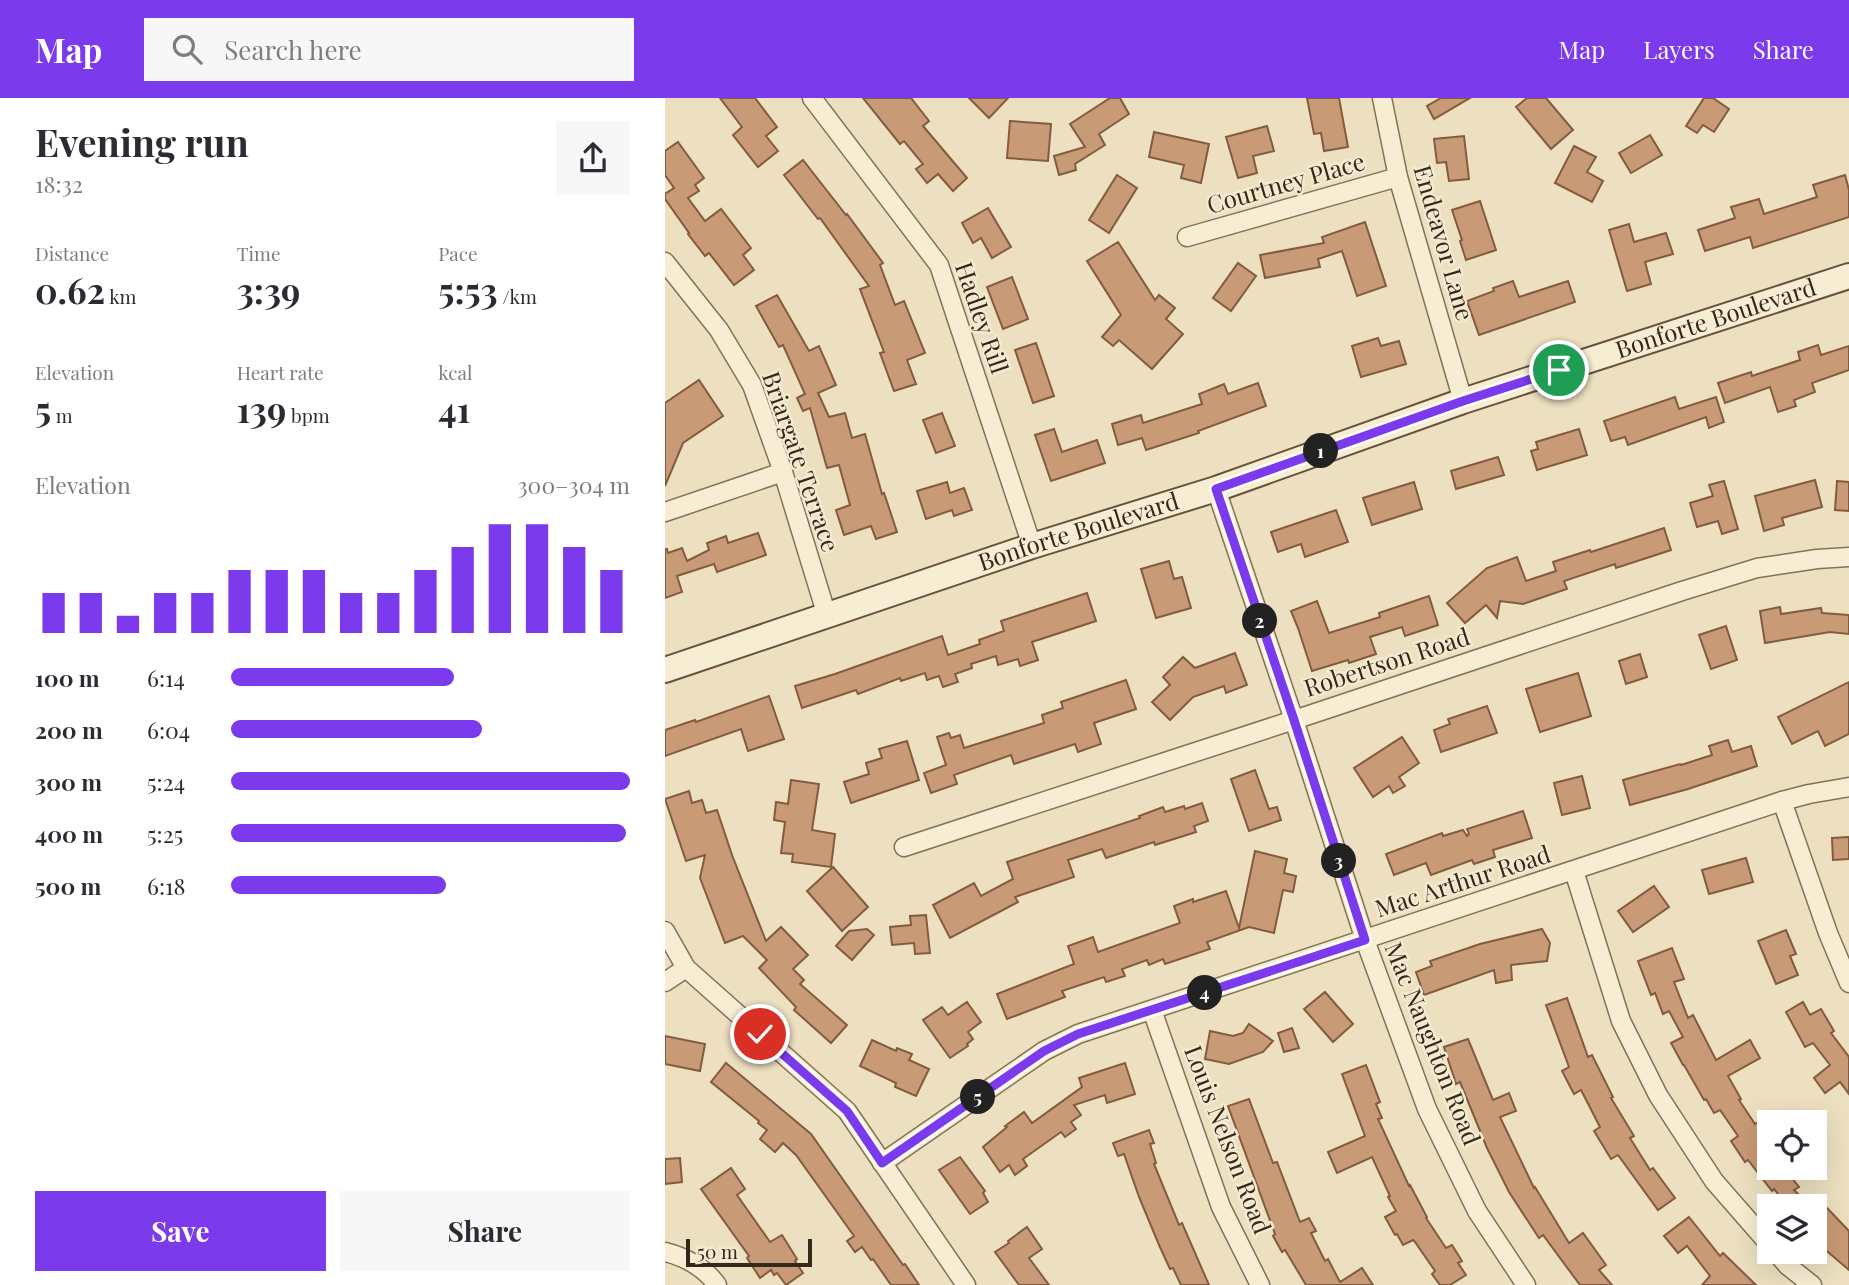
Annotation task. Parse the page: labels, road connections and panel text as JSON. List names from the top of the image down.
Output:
{
  "streets": {
    "main road": ["Bonforte Boulevard"],
    "street": [
      "Courtney Place",
      "Endeavor Lane",
      "Hadley Rill",
      "Briargate Terrace",
      "Robertson Road",
      "Mac Arthur Road",
      "Mac Naughton Road",
      "Louis Nelson Road"
    ]
  },
  "crossings": [
    ["Courtney Place", "Endeavor Lane"],
    ["Endeavor Lane", "Bonforte Boulevard"],
    ["Hadley Rill", "Bonforte Boulevard"],
    ["Bonforte Boulevard", "Briargate Terrace"],
    ["Bonforte Boulevard", "Mac Naughton Road"],
    ["Robertson Road", "Mac Naughton Road"],
    ["Mac Arthur Road", "Mac Naughton Road"],
    ["Mac Arthur Road", "Louis Nelson Road"]
  ],
  "scale_bar": "50 m",
  "page": {
    "header": "Map",
    "search": "Search here",
    "nav": ["Map", "Layers", "Share"],
    "heading": ["Evening run", "18:32"],
    "stats": [
      ["Distance", "0.62 km"],
      ["Time", "3:39"],
      ["Pace", "5:53 /km"],
      ["Elevation", "5 m"],
      ["Heart rate", "139 bpm"],
      ["kcal", "41"]
    ],
    "pins": [
      "1",
      "2",
      "3",
      "4",
      "5"
    ],
    "chart": ["Elevation", "300–304 m"],
    "list": [
      {
        "name": "100 m",
        "note": "6:14"
      },
      {
        "name": "200 m",
        "note": "6:04"
      },
      {
        "name": "300 m",
        "note": "5:24"
      },
      {
        "name": "400 m",
        "note": "5:25"
      },
      {
        "name": "500 m",
        "note": "6:18"
      }
    ],
    "buttons": ["Save", "Share"],
    "scale": "50 m"
  }
}
